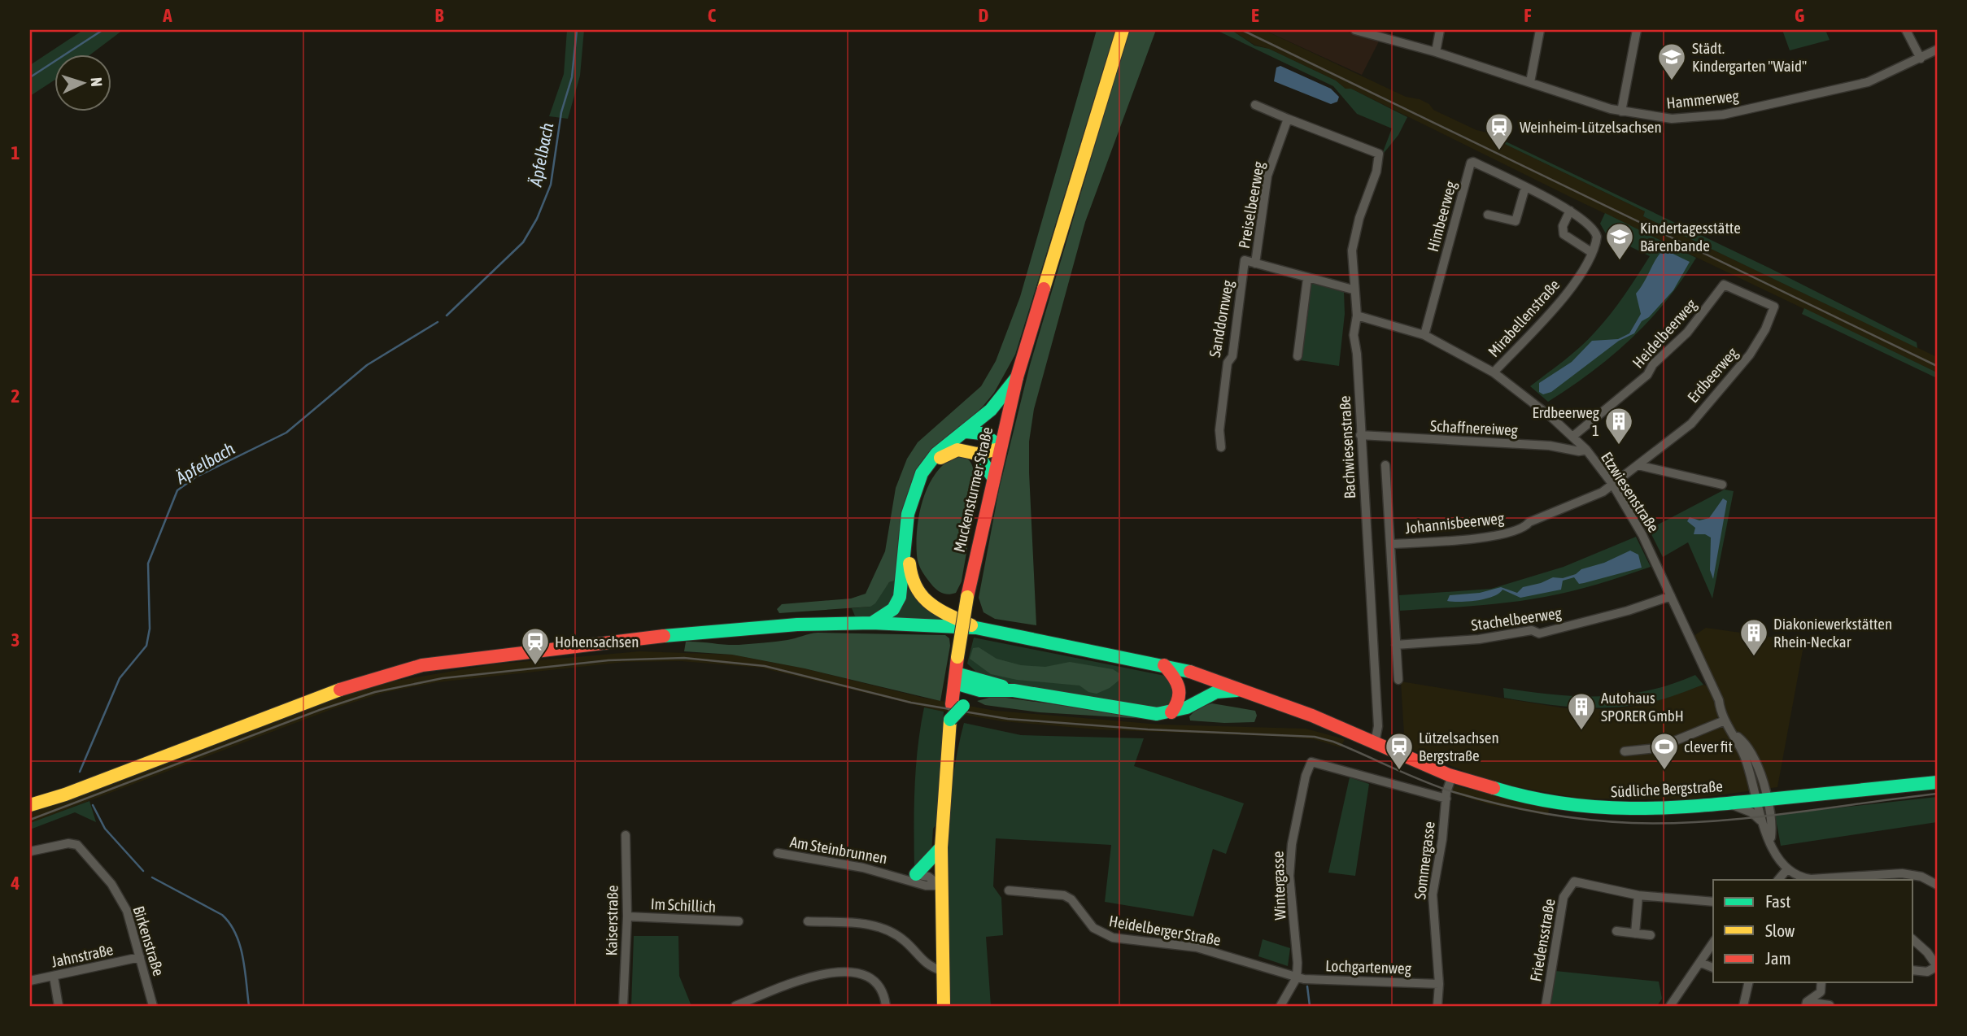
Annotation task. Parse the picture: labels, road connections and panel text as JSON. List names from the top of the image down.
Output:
{
  "streets": {
    "main road": ["Muckensturmer Straße", "Südliche Bergstraße"],
    "street": [
      "Hammerweg",
      "Preiselbeerweg",
      "Himbeerweg",
      "Mirabellenstraße",
      "Sanddornweg",
      "Heidelbeerweg",
      "Erdbeerweg",
      "Schaffnereiweg",
      "Bachwiesenstraße",
      "Etzwiesenstraße",
      "Johannisbeerweg",
      "Stachelbeerweg",
      "Am Steinbrunnen",
      "Sommergasse",
      "Wintergasse",
      "Im Schillich",
      "Kaiserstraße",
      "Heidelberger Straße",
      "Friedensstraße",
      "Birkenstraße",
      "Jahnstraße",
      "Lochgartenweg"
    ]
  },
  "crossings": [
    ["Preiselbeerweg", "Sanddornweg"],
    ["Preiselbeerweg", "Bachwiesenstraße"],
    ["Himbeerweg", "Etzwiesenstraße"],
    ["Mirabellenstraße", "Etzwiesenstraße"],
    ["Heidelbeerweg", "Erdbeerweg"],
    ["Heidelbeerweg", "Etzwiesenstraße"],
    ["Erdbeerweg", "Etzwiesenstraße"],
    ["Erdbeerweg", "Johannisbeerweg"],
    ["Schaffnereiweg", "Bachwiesenstraße"],
    ["Schaffnereiweg", "Etzwiesenstraße"],
    ["Bachwiesenstraße", "Etzwiesenstraße"],
    ["Bachwiesenstraße", "Südliche Bergstraße"],
    ["Etzwiesenstraße", "Johannisbeerweg"],
    ["Etzwiesenstraße", "Stachelbeerweg"],
    ["Etzwiesenstraße", "Südliche Bergstraße"],
    ["Johannisbeerweg", "Stachelbeerweg"],
    ["Südliche Bergstraße", "Sommergasse"],
    ["Sommergasse", "Wintergasse"],
    ["Sommergasse", "Lochgartenweg"],
    ["Wintergasse", "Heidelberger Straße"],
    ["Wintergasse", "Lochgartenweg"],
    ["Im Schillich", "Kaiserstraße"],
    ["Heidelberger Straße", "Lochgartenweg"],
    ["Birkenstraße", "Jahnstraße"]
  ],
  "water": ["Äpfelbach"],
  "places": {
    "school or university": ["Städt. Kindergarten \"Waid\"", "Kindertagesstätte Bärenbande"],
    "station": ["Weinheim-Lützelsachsen", "Hohensachsen", "Lützelsachsen Bergstraße"],
    "building": ["Erdbeerweg 1", "Diakoniewerkstätten Rhein-Neckar", "Autohaus SPORER GmbH"],
    "sports": ["clever fit"]
  },
  "legend": ["Fast", "Slow", "Jam"],
  "north": "right",
  "grid": {
    "columns": [
      "A",
      "B",
      "C",
      "D",
      "E",
      "F",
      "G"
    ],
    "rows": [
      "1",
      "2",
      "3",
      "4"
    ]
  }
}
